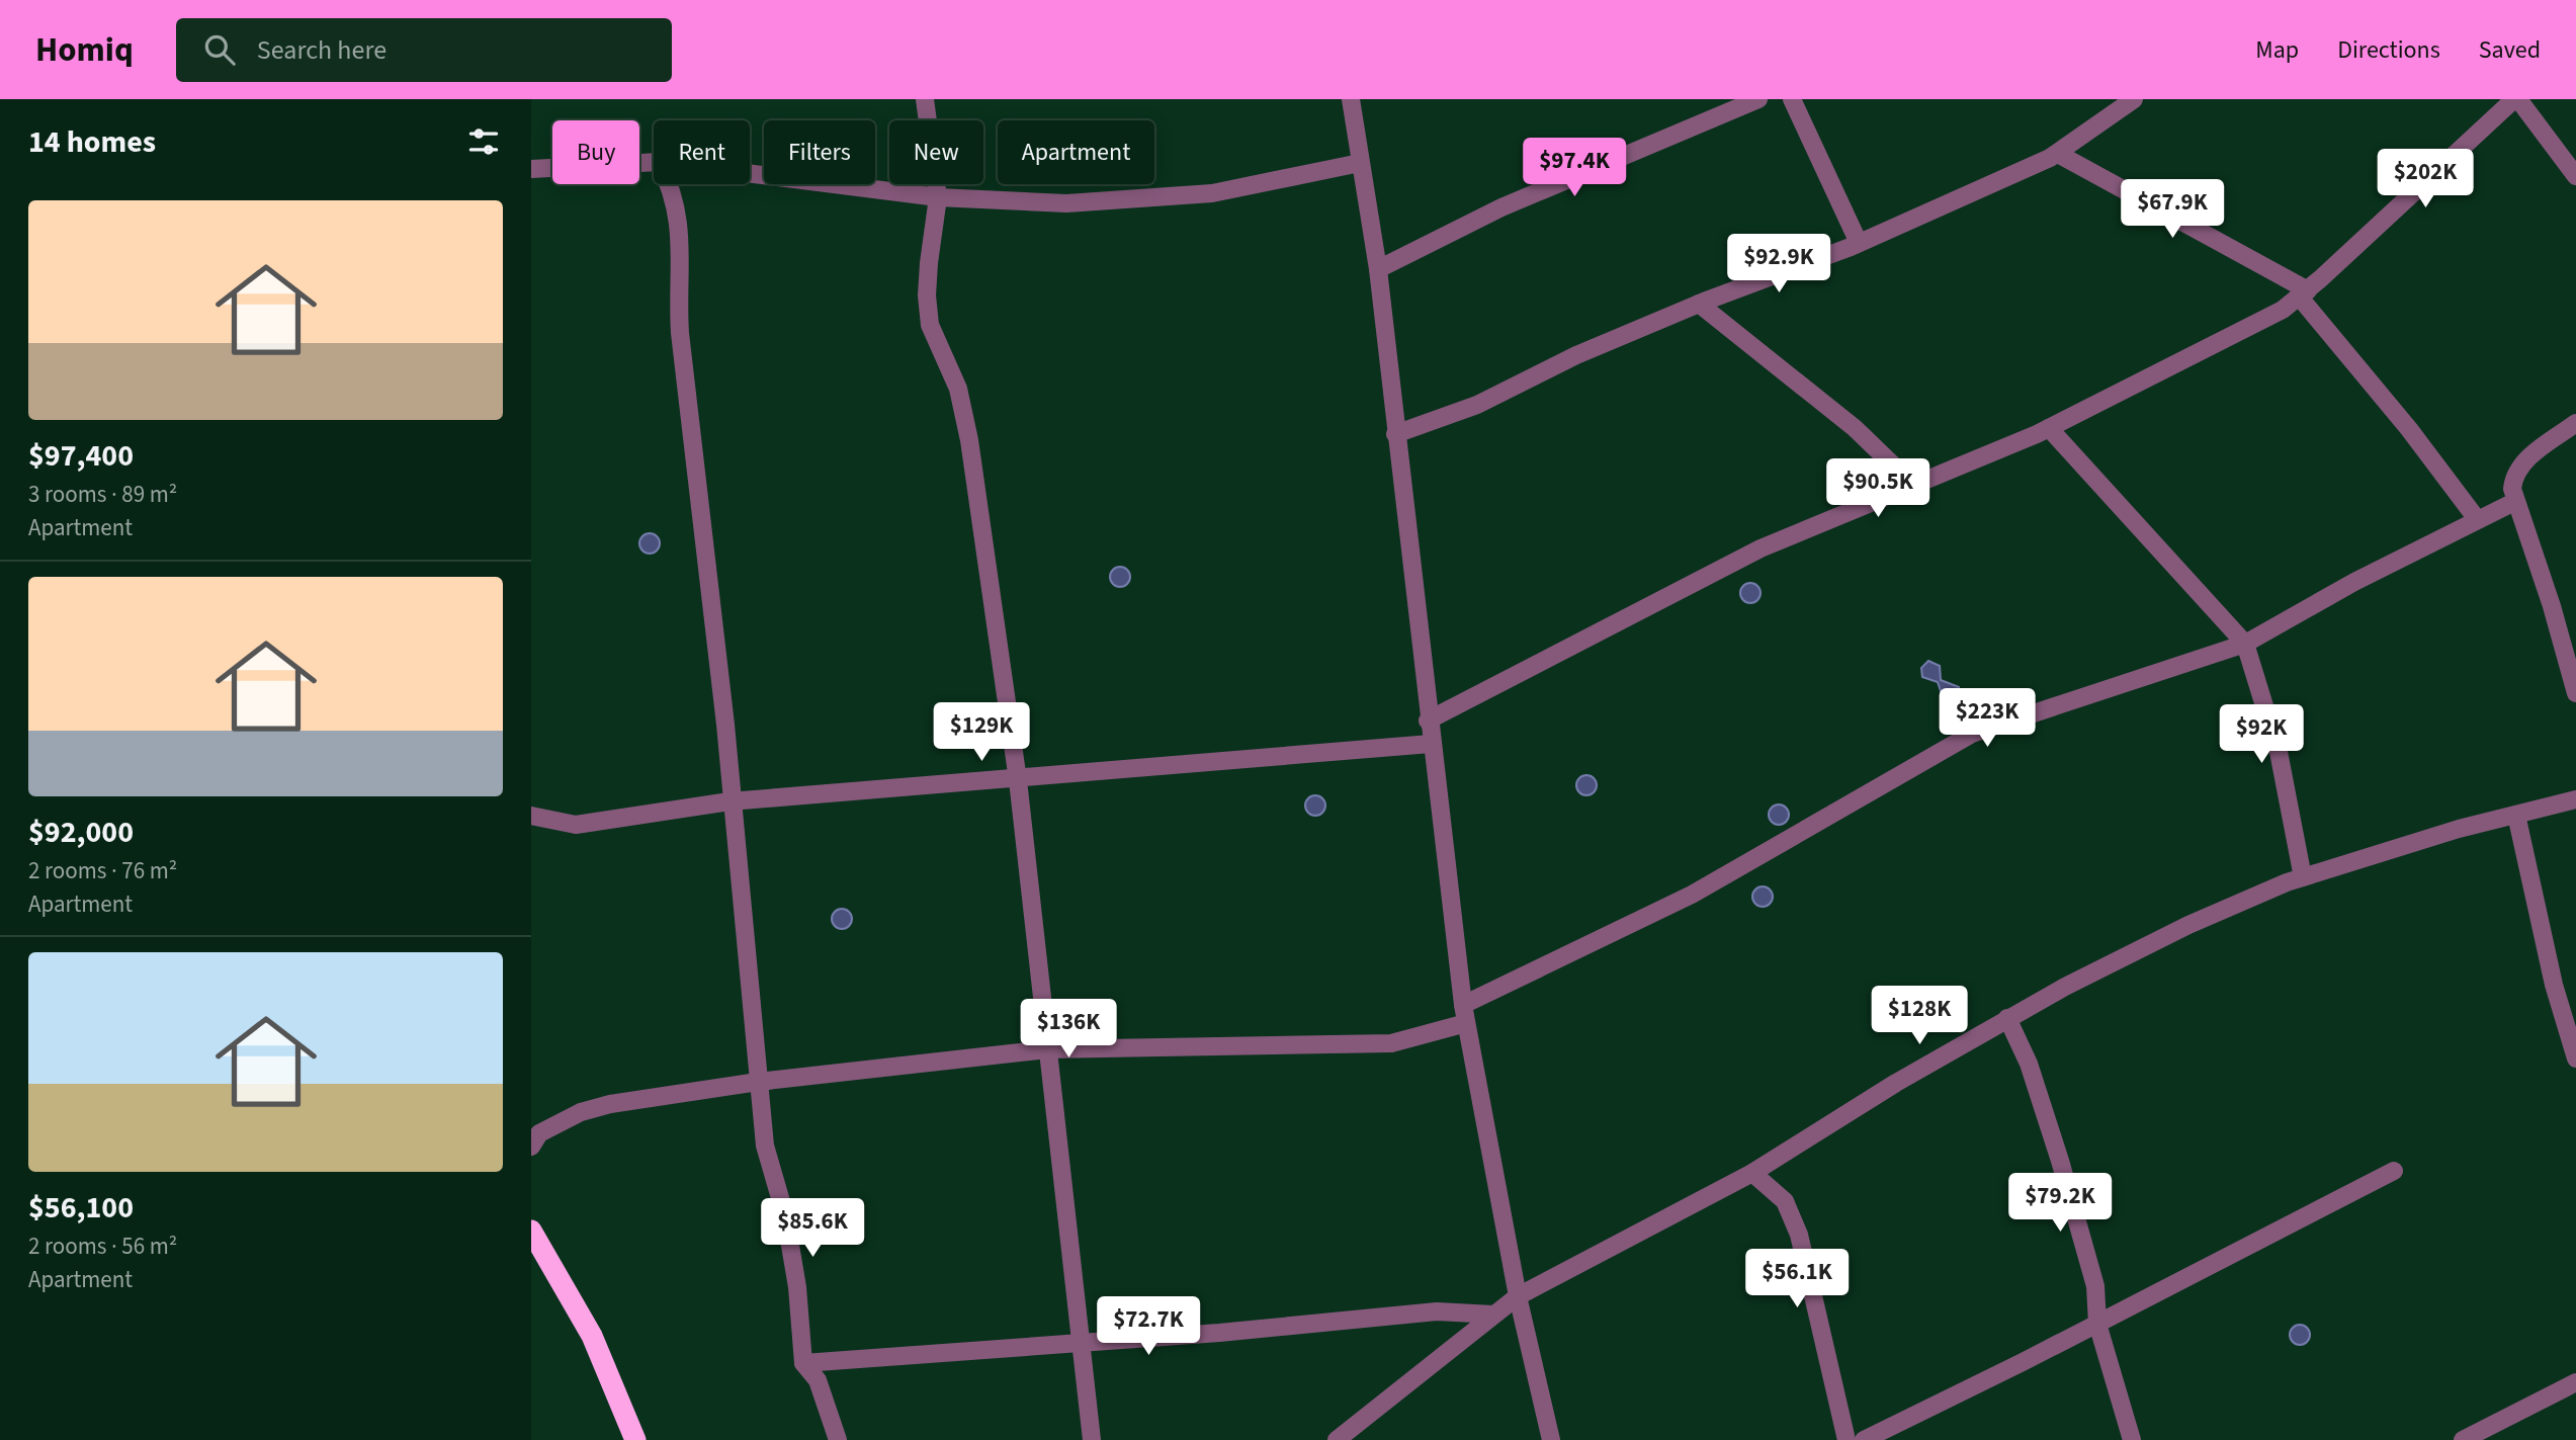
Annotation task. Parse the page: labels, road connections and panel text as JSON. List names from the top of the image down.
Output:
{
  "page": {
    "header": "Homiq",
    "search": "Search here",
    "nav": ["Map", "Directions", "Saved"],
    "heading": "14 homes",
    "chip": [
      "Buy",
      "Rent",
      "Filters",
      "New",
      "Apartment"
    ],
    "price": [
      "$97.4K",
      "$202K",
      "$67.9K",
      "$92.9K",
      "$90.5K",
      "$223K",
      "$129K",
      "$92K",
      "$128K",
      "$136K",
      "$79.2K",
      "$85.6K",
      "$56.1K",
      "$72.7K"
    ],
    "list": [
      {
        "name": "$97,400",
        "note": "3 rooms · 89 m² · Apartment"
      },
      {
        "name": "$92,000",
        "note": "2 rooms · 76 m² · Apartment"
      },
      {
        "name": "$56,100",
        "note": "2 rooms · 56 m² · Apartment"
      }
    ]
  }
}
